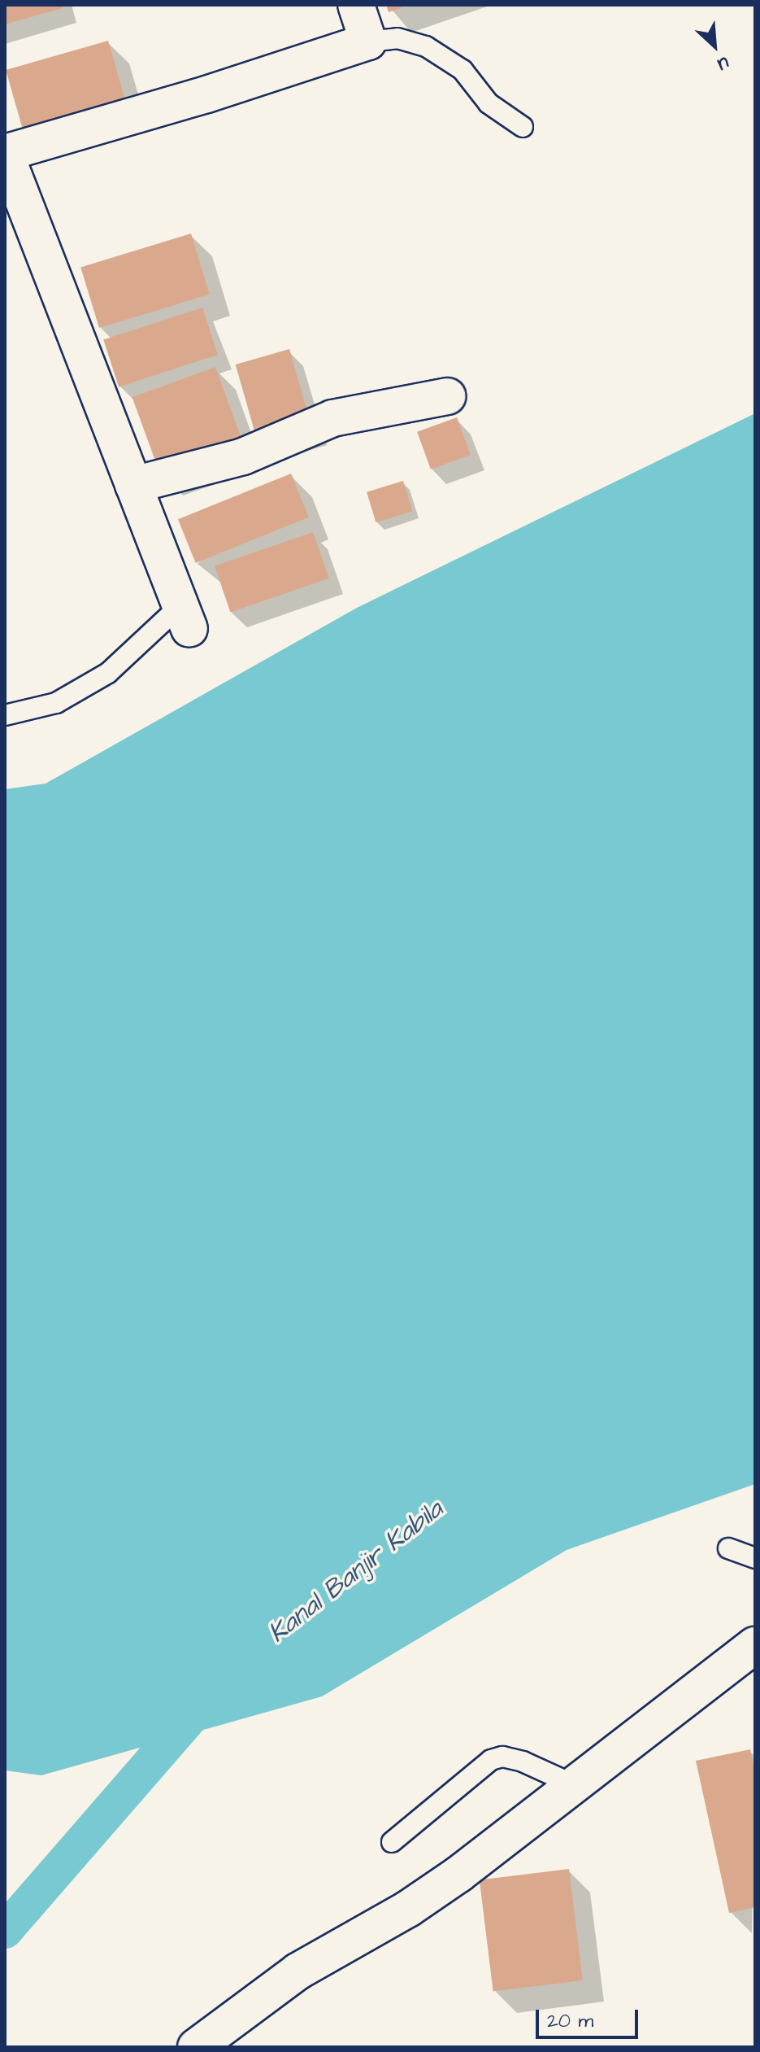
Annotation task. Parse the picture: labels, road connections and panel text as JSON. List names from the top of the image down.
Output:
{
  "water": ["Kanal Banjir Kabila"],
  "scale_bar": "20 m",
  "north": "bottom right"
}
